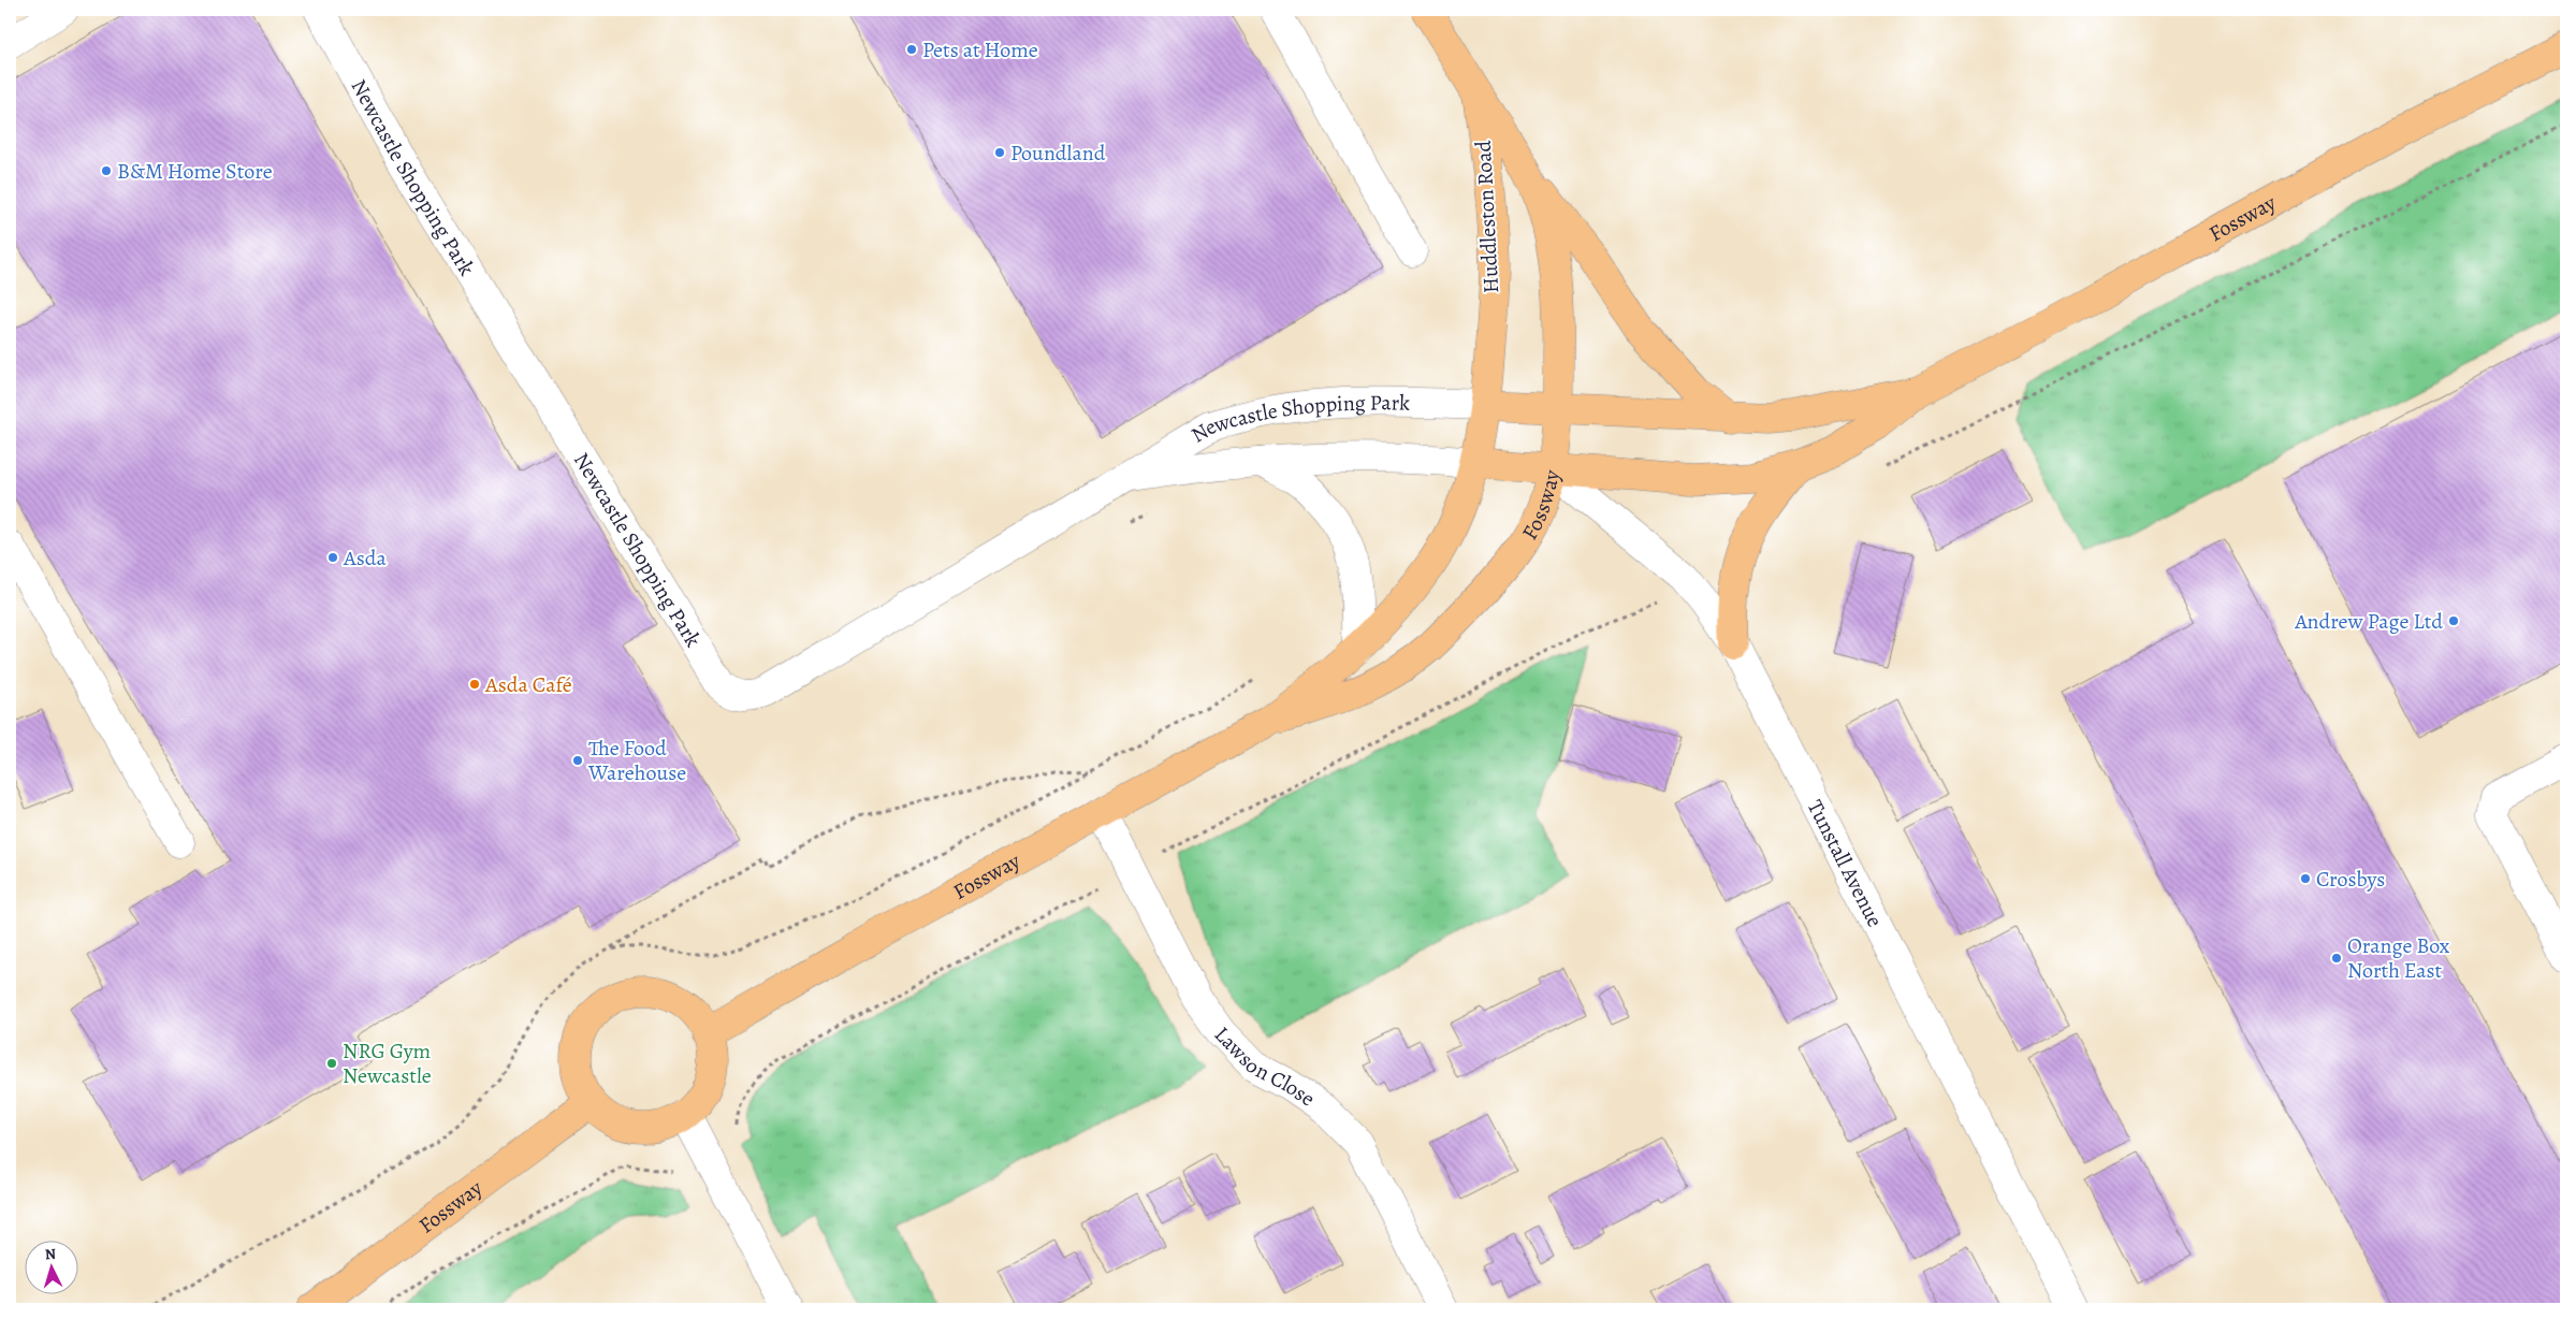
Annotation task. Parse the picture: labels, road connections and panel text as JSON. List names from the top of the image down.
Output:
{
  "streets": {
    "main road": ["Huddleston Road", "Fossway"],
    "street": ["Newcastle Shopping Park", "Tunstall Avenue", "Lawson Close"]
  },
  "crossings": [
    ["Newcastle Shopping Park", "Huddleston Road"],
    ["Newcastle Shopping Park", "Fossway"],
    ["Huddleston Road", "Fossway"],
    ["Huddleston Road", "Tunstall Avenue"],
    ["Fossway", "Tunstall Avenue"],
    ["Fossway", "Lawson Close"]
  ],
  "places": [
    "Pets at Home",
    "Poundland",
    "B&M Home Store",
    "Asda",
    "Andrew Page Ltd",
    "Asda Café",
    "The Food Warehouse",
    "Crosbys",
    "Orange Box North East",
    "NRG Gym Newcastle"
  ],
  "north": "top"
}
